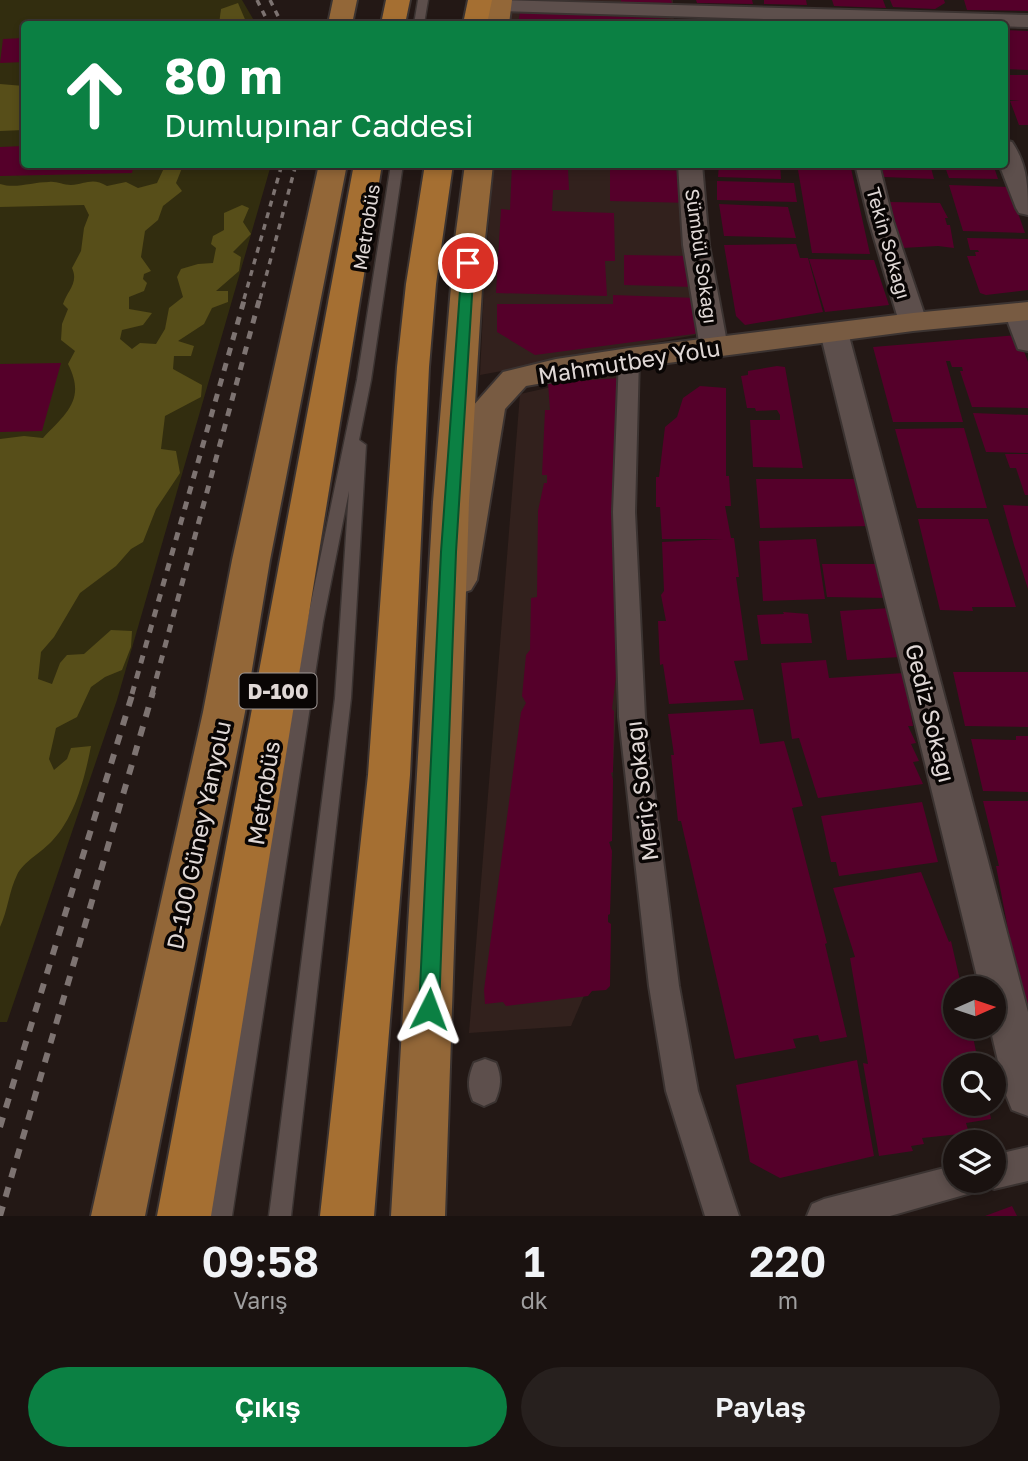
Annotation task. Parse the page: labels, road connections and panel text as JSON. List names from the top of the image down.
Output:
{
  "streets": {
    "highway": ["D-100"],
    "main road": ["Mahmutbey Yolu", "D-100 Güney Yanyolu"],
    "street": [
      "Tekin Sokağı",
      "Sümbül Sokağı",
      "Gediz Sokağı",
      "Meriç Sokağı"
    ],
    "lane": ["Metrobüs"]
  },
  "crossings": [
    ["Tekin Sokağı", "Mahmutbey Yolu"],
    ["Sümbül Sokağı", "Mahmutbey Yolu"],
    ["Mahmutbey Yolu", "Gediz Sokağı"],
    ["Mahmutbey Yolu", "Meriç Sokağı"]
  ],
  "north": "right",
  "page": {
    "turn": ["80 m", "Dumlupınar Caddesi"],
    "eta": [
      "09:58",
      "Varış",
      "1",
      "dk",
      "220",
      "m"
    ],
    "buttons": ["Çıkış", "Paylaş"]
  }
}
